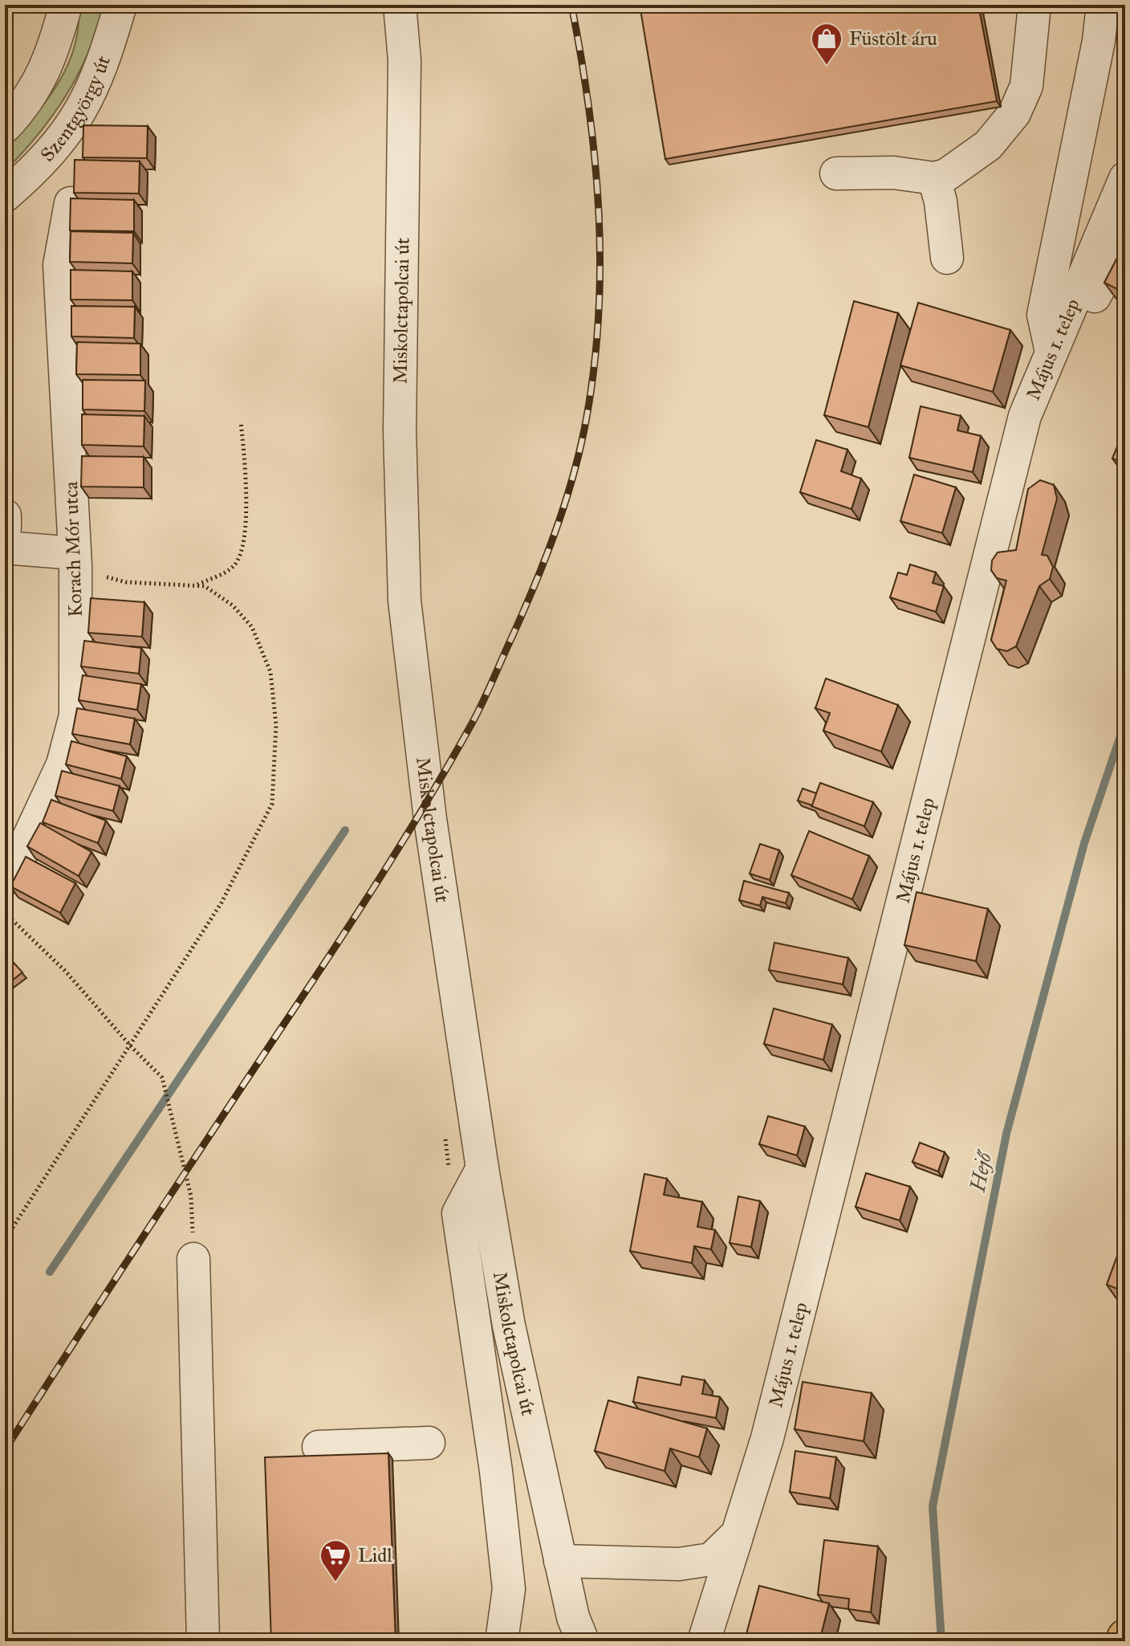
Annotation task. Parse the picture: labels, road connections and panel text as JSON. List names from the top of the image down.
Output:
{
  "streets": {
    "street": [
      "Szentgyörgy út",
      "Miskolctapolcai út",
      "Május 1. telep",
      "Korach Mór utca"
    ]
  },
  "crossings": [
    ["Miskolctapolcai út", "Május 1. telep"]
  ],
  "water": ["Hejő"],
  "places": {
    "shop": ["Füstölt áru"],
    "supermarket": ["Lidl"]
  }
}
